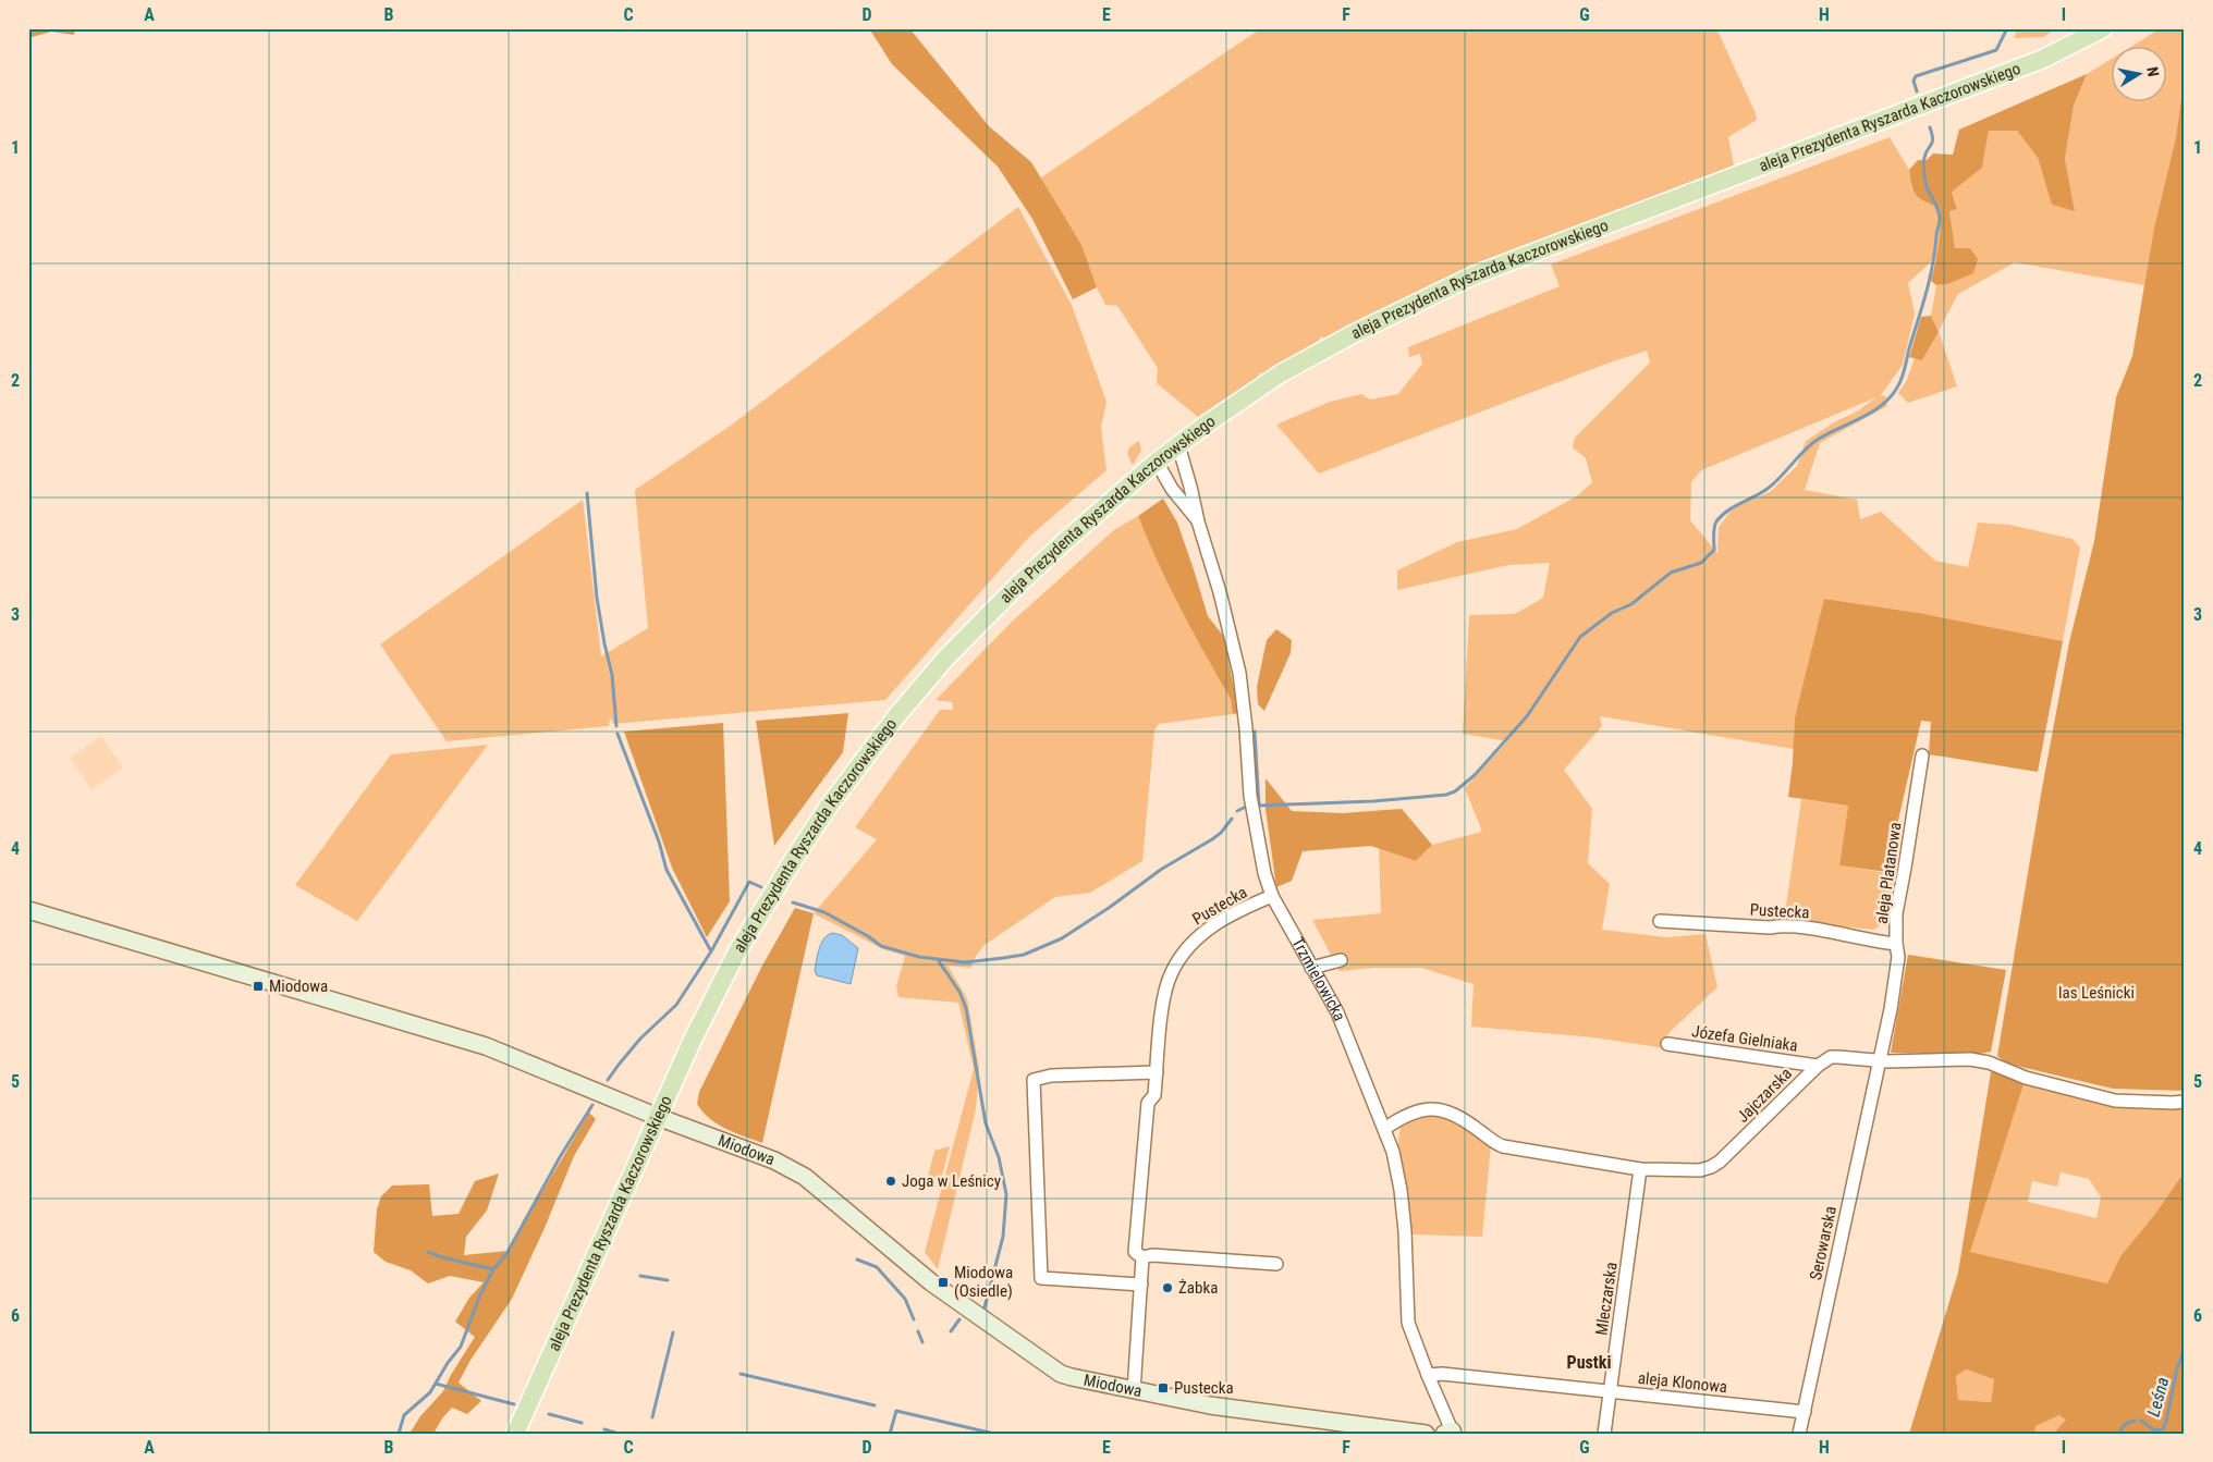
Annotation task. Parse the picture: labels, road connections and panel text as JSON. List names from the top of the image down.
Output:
{
  "streets": {
    "main road": ["aleja Prezydenta Ryszarda Kaczorowskiego"],
    "street": [
      "aleja Platanowa",
      "Pustecka",
      "Trzmielowicka",
      "Józefa Gielniaka",
      "Jajczarska",
      "Miodowa",
      "Serowarska",
      "Mleczarska",
      "aleja Klonowa"
    ]
  },
  "crossings": [
    ["aleja Prezydenta Ryszarda Kaczorowskiego", "Trzmielowicka"],
    ["aleja Prezydenta Ryszarda Kaczorowskiego", "Miodowa"],
    ["aleja Platanowa", "Pustecka"],
    ["aleja Platanowa", "Jajczarska"],
    ["aleja Platanowa", "Serowarska"],
    ["Pustecka", "Trzmielowicka"],
    ["Pustecka", "Miodowa"],
    ["Trzmielowicka", "Jajczarska"],
    ["Trzmielowicka", "aleja Klonowa"],
    ["Józefa Gielniaka", "Jajczarska"],
    ["Jajczarska", "Serowarska"],
    ["Jajczarska", "Mleczarska"],
    ["Serowarska", "aleja Klonowa"],
    ["Mleczarska", "aleja Klonowa"]
  ],
  "districts": ["Pustki"],
  "water": ["Leśna"],
  "parks": ["las Leśnicki"],
  "places": {
    "transit": ["Miodowa", "Miodowa (Osiedle)", "Pustecka"],
    "other": ["Joga w Leśnicy", "Żabka"]
  },
  "north": "right",
  "grid": {
    "columns": [
      "A",
      "B",
      "C",
      "D",
      "E",
      "F",
      "G",
      "H",
      "I"
    ],
    "rows": [
      "1",
      "2",
      "3",
      "4",
      "5",
      "6"
    ]
  }
}
